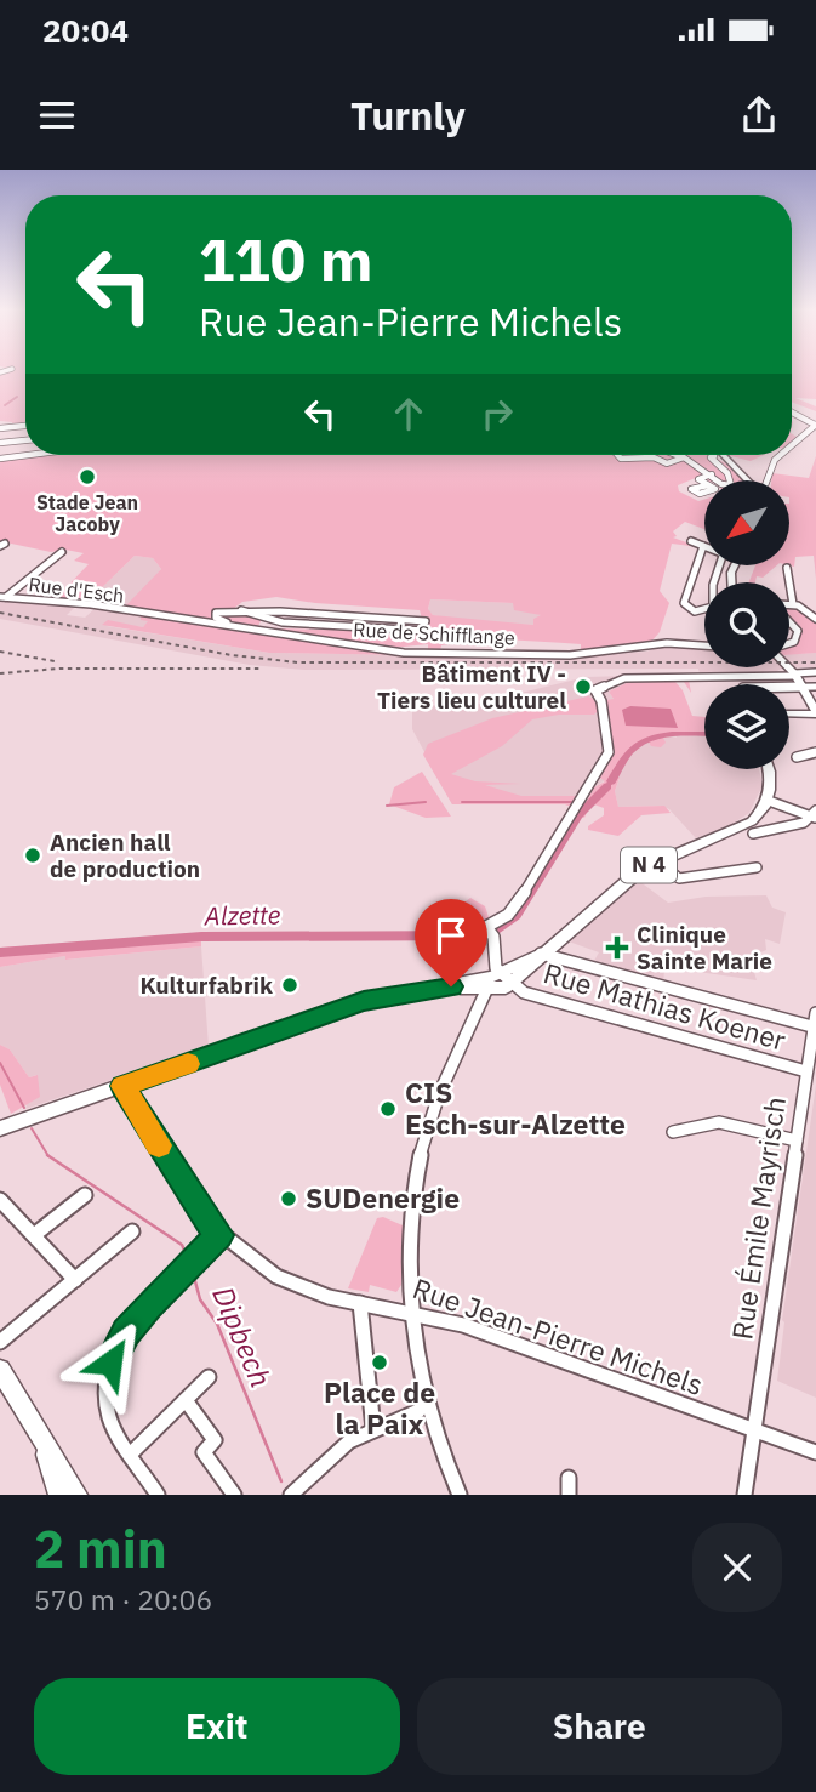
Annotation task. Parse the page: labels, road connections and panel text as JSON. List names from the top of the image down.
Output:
{
  "streets": {
    "main road": ["N 4"],
    "street": [
      "Rue d'Esch",
      "Rue de Schifflange",
      "Rue Mathias Koener",
      "Rue Émile Mayrisch",
      "Rue Jean-Pierre Michels"
    ]
  },
  "crossings": [
    ["Rue d'Esch", "Rue de Schifflange"],
    ["N 4", "Rue Mathias Koener"],
    ["Rue Mathias Koener", "Rue Émile Mayrisch"],
    ["Rue Émile Mayrisch", "Rue Jean-Pierre Michels"]
  ],
  "water": ["Alzette", "Dipbech"],
  "places": {
    "other": [
      "Stade Jean Jacoby",
      "Bâtiment IV - Tiers lieu culturel",
      "Ancien hall de production",
      "Kulturfabrik",
      "CIS Esch-sur-Alzette",
      "SUDenergie",
      "Place de la Paix"
    ],
    "health": ["Clinique Sainte Marie"]
  },
  "north": "bottom left",
  "page": {
    "status": "20:04",
    "header": "Turnly",
    "turn": ["110 m", "Rue Jean-Pierre Michels"],
    "heading": ["2 min", "570 m · 20:06"],
    "buttons": ["Exit", "Share"]
  }
}
